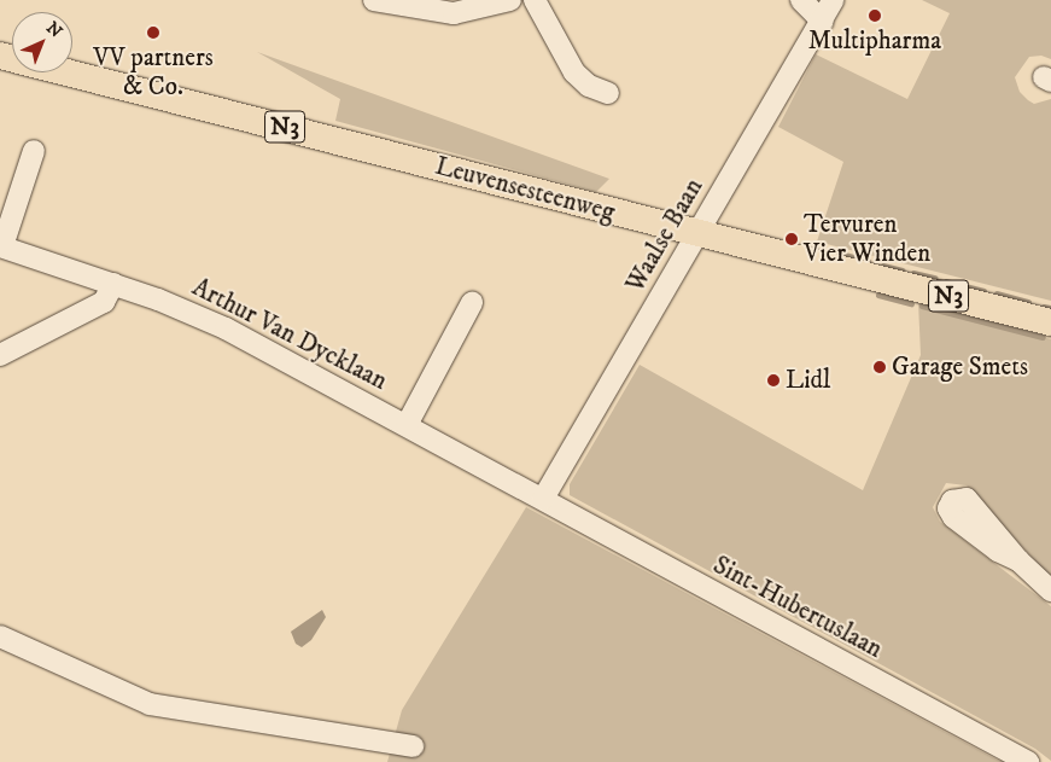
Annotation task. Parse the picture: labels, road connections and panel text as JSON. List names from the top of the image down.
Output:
{
  "streets": {
    "main road": ["N3", "Leuvensesteenweg"],
    "street": ["Waalse Baan", "Arthur Van Dycklaan", "Sint-Hubertuslaan"]
  },
  "crossings": [
    ["Leuvensesteenweg", "Waalse Baan"],
    ["Waalse Baan", "Arthur Van Dycklaan"],
    ["Waalse Baan", "Sint-Hubertuslaan"],
    ["Arthur Van Dycklaan", "Sint-Hubertuslaan"]
  ],
  "places": [
    "Multipharma",
    "VV partners & Co.",
    "Tervuren Vier Winden",
    "Garage Smets",
    "Lidl"
  ],
  "north": "top right"
}
